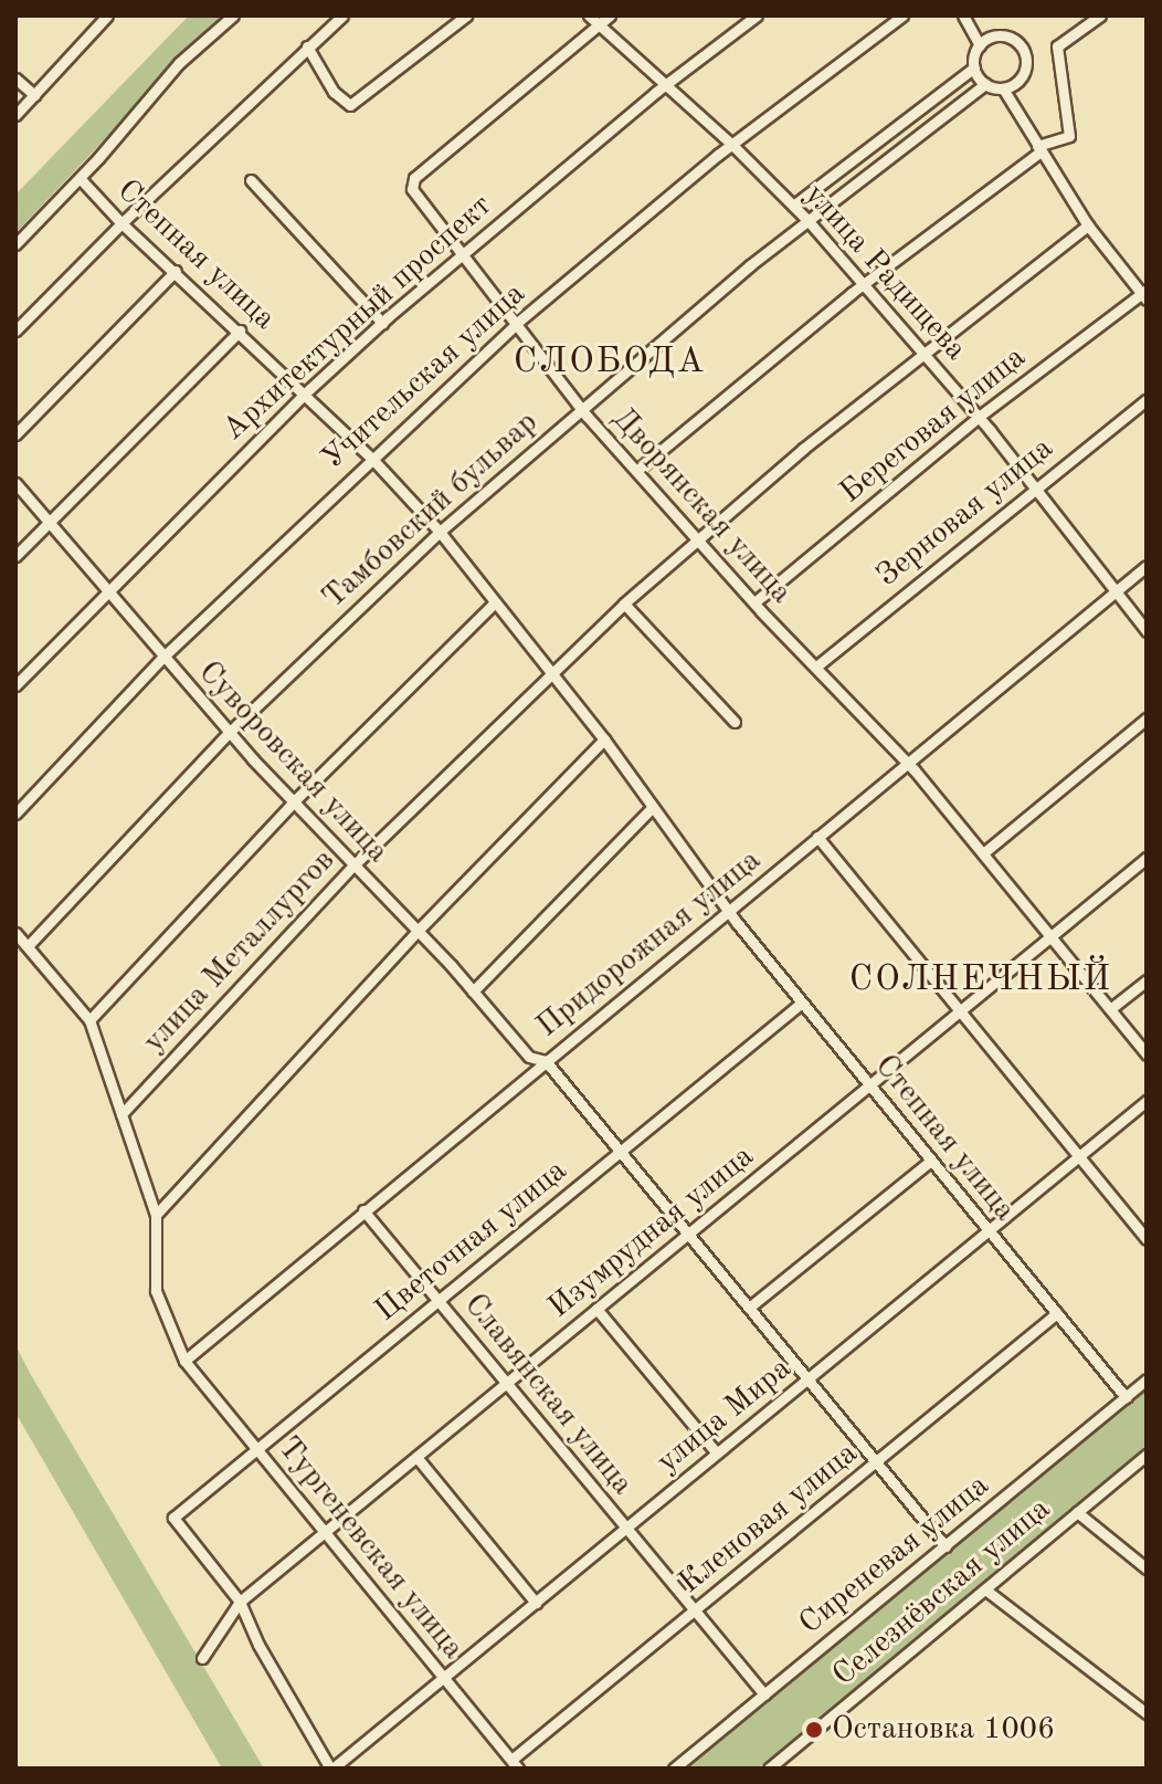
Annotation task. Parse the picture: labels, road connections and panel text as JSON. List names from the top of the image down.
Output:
{
  "streets": {
    "street": [
      "Степная улица",
      "улица Радищева",
      "Архитектурный проспект",
      "Учительская улица",
      "Береговая улица",
      "Дворянская улица",
      "Тамбовский бульвар",
      "Зерновая улица",
      "Суворовская улица",
      "Придорожная улица",
      "улица Металлургов",
      "Изумрудная улица",
      "Цветочная улица",
      "Славянская улица",
      "улица Мира",
      "Кленовая улица",
      "Тургеневская улица",
      "Сиреневая улица",
      "Селезнёвская улица"
    ]
  },
  "crossings": [
    ["Степная улица", "Архитектурный проспект"],
    ["Степная улица", "Учительская улица"],
    ["Степная улица", "Тамбовский бульвар"],
    ["Степная улица", "Придорожная улица"],
    ["Степная улица", "улица Металлургов"],
    ["Степная улица", "Изумрудная улица"],
    ["Степная улица", "Цветочная улица"],
    ["Степная улица", "улица Мира"],
    ["Степная улица", "Кленовая улица"],
    ["Степная улица", "Сиреневая улица"],
    ["улица Радищева", "Архитектурный проспект"],
    ["улица Радищева", "Учительская улица"],
    ["улица Радищева", "Береговая улица"],
    ["улица Радищева", "Дворянская улица"],
    ["улица Радищева", "Тамбовский бульвар"],
    ["улица Радищева", "Зерновая улица"],
    ["улица Радищева", "Придорожная улица"],
    ["Архитектурный проспект", "Дворянская улица"],
    ["Архитектурный проспект", "Суворовская улица"],
    ["Учительская улица", "Дворянская улица"],
    ["Учительская улица", "Суворовская улица"],
    ["Береговая улица", "Дворянская улица"],
    ["Дворянская улица", "Тамбовский бульвар"],
    ["Дворянская улица", "Зерновая улица"],
    ["Дворянская улица", "Придорожная улица"],
    ["Дворянская улица", "улица Металлургов"],
    ["Дворянская улица", "Изумрудная улица"],
    ["Тамбовский бульвар", "Суворовская улица"],
    ["Суворовская улица", "Придорожная улица"],
    ["Суворовская улица", "улица Металлургов"],
    ["Суворовская улица", "Изумрудная улица"],
    ["Суворовская улица", "Цветочная улица"],
    ["Суворовская улица", "улица Мира"],
    ["Суворовская улица", "Кленовая улица"],
    ["Суворовская улица", "Сиреневая улица"],
    ["Придорожная улица", "Славянская улица"],
    ["Придорожная улица", "Тургеневская улица"],
    ["улица Металлургов", "Тургеневская улица"],
    ["Изумрудная улица", "Цветочная улица"],
    ["Изумрудная улица", "Славянская улица"],
    ["Изумрудная улица", "Тургеневская улица"],
    ["Цветочная улица", "Славянская улица"],
    ["Цветочная улица", "Тургеневская улица"],
    ["Славянская улица", "улица Мира"],
    ["Славянская улица", "Кленовая улица"],
    ["Славянская улица", "Сиреневая улица"],
    ["улица Мира", "Тургеневская улица"],
    ["Кленовая улица", "Тургеневская улица"]
  ],
  "districts": ["СЛОБОДА", "СОЛНЕЧНЫЙ"],
  "places": ["Остановка 1006"]
}
